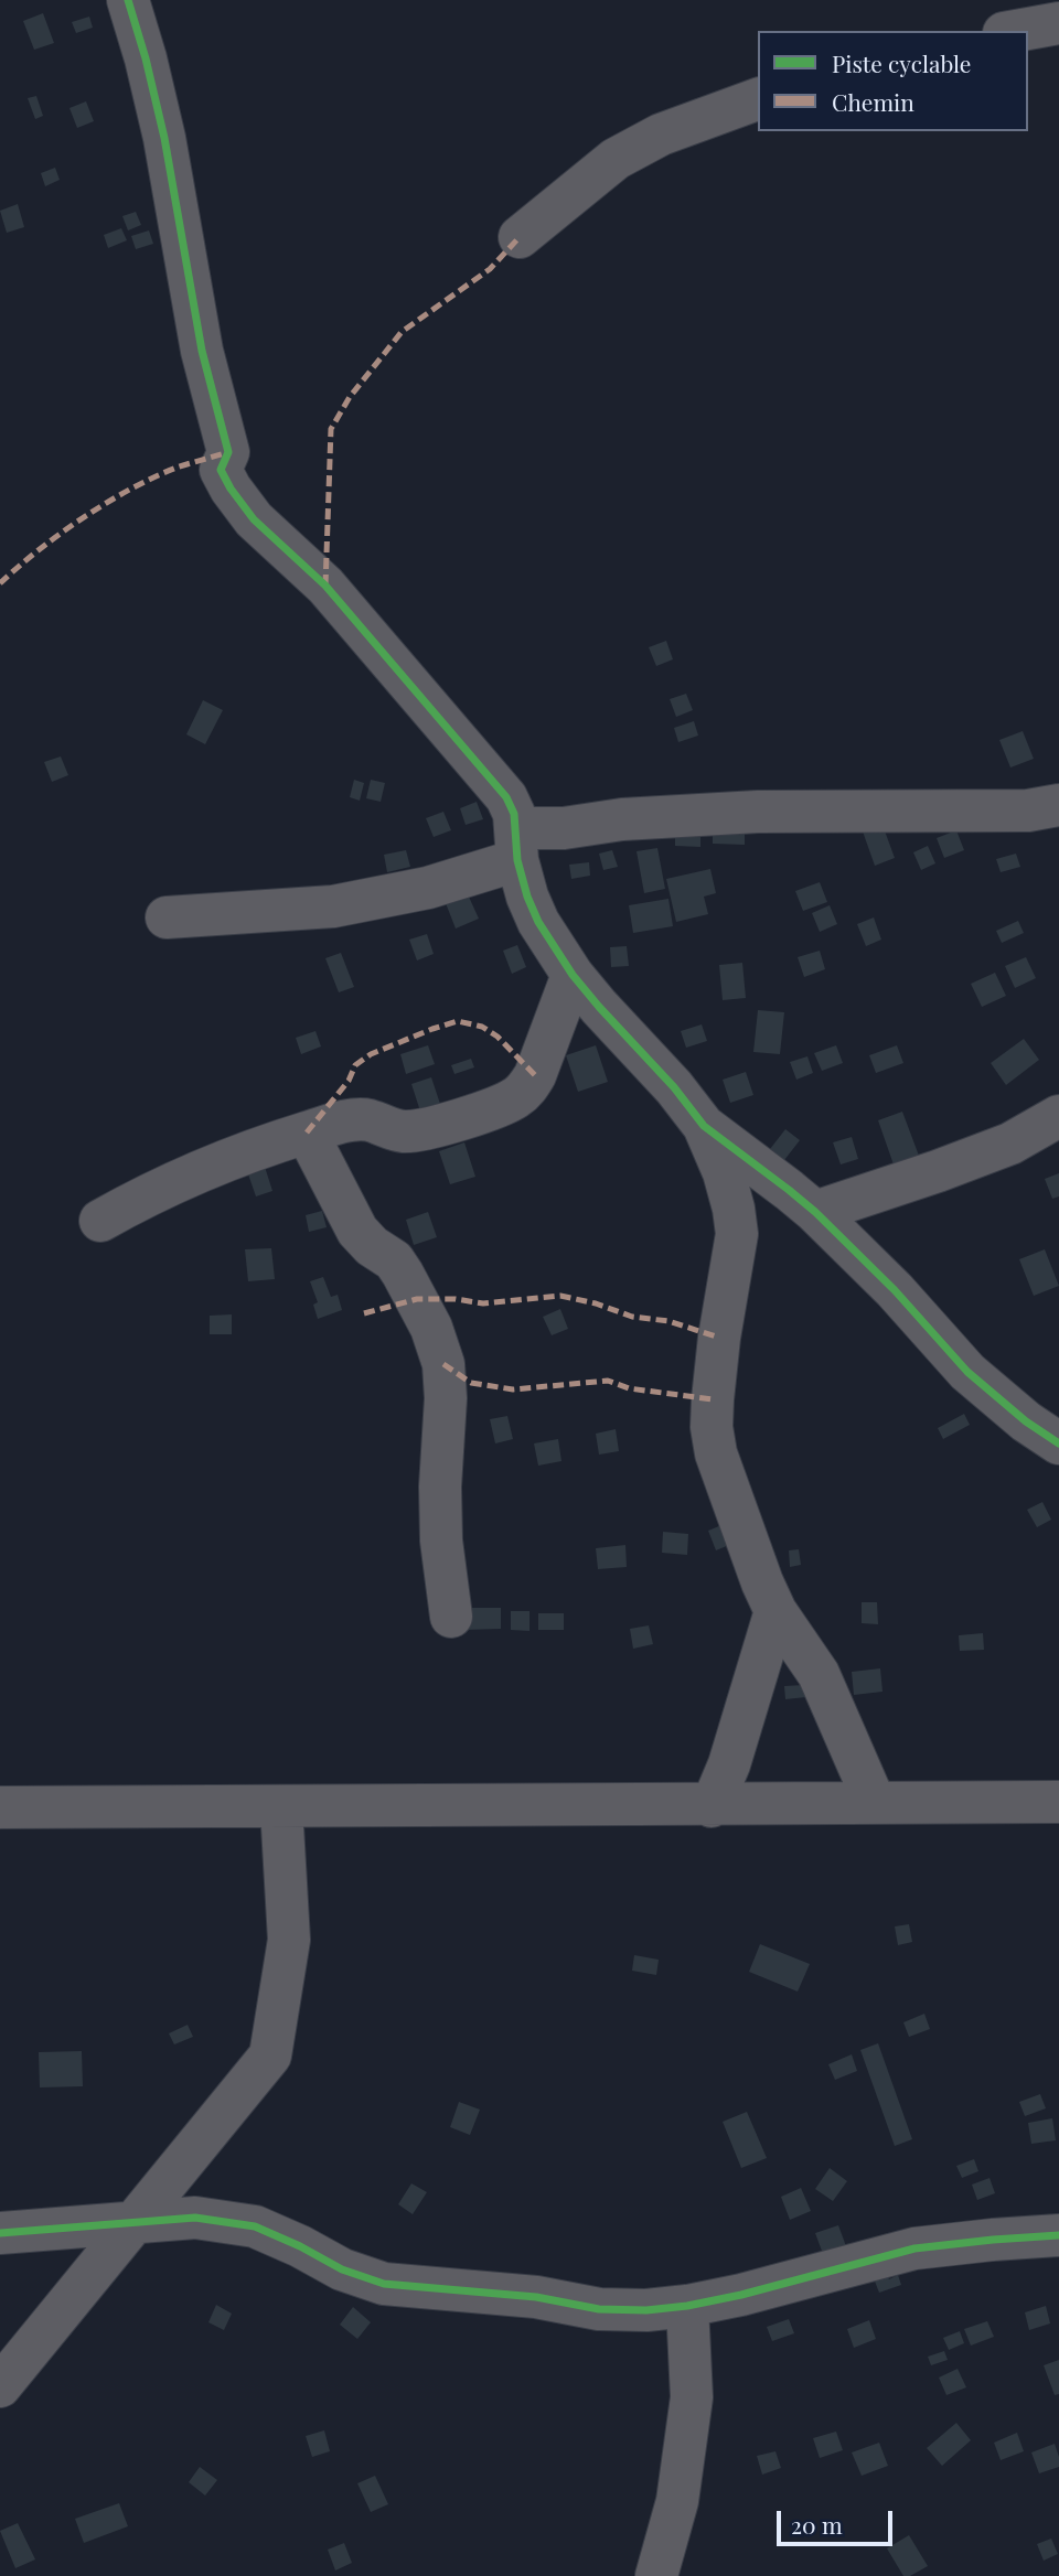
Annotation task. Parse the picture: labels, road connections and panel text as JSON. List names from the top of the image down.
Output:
{
  "legend": ["Piste cyclable", "Chemin"],
  "scale_bar": "20 m"
}
